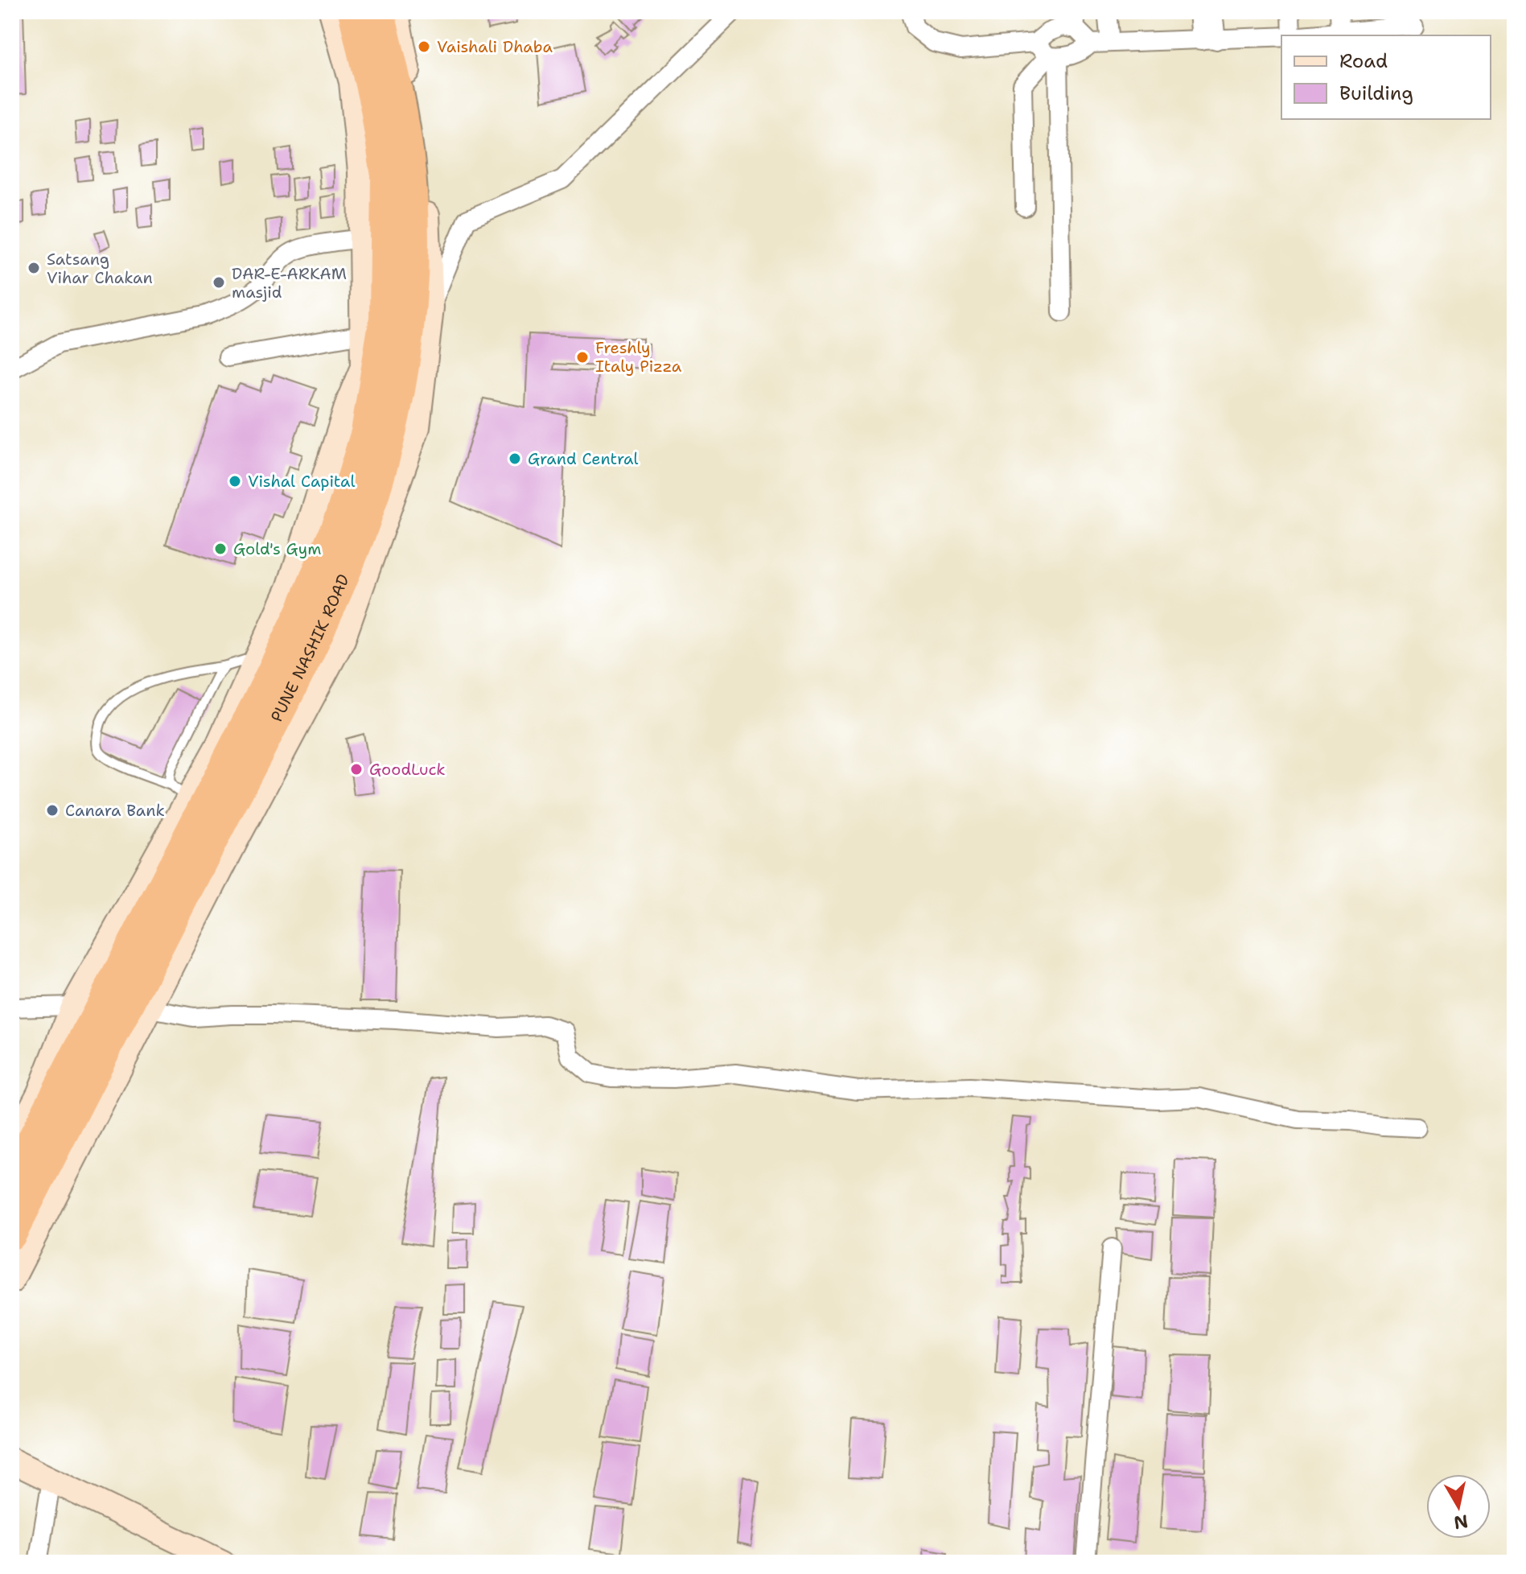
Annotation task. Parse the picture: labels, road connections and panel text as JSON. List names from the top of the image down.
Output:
{
  "streets": {
    "highway": ["PUNE NASHIK ROAD"]
  },
  "places": [
    "Vaishali Dhaba",
    "Satsang Vihar Chakan",
    "DAR-E-ARKAM masjid",
    "Freshly Italy Pizza",
    "Grand Central",
    "Vishal Capital",
    "Gold's Gym",
    "GoodLuck",
    "Canara Bank"
  ],
  "legend": ["Road", "Building"],
  "north": "bottom"
}
